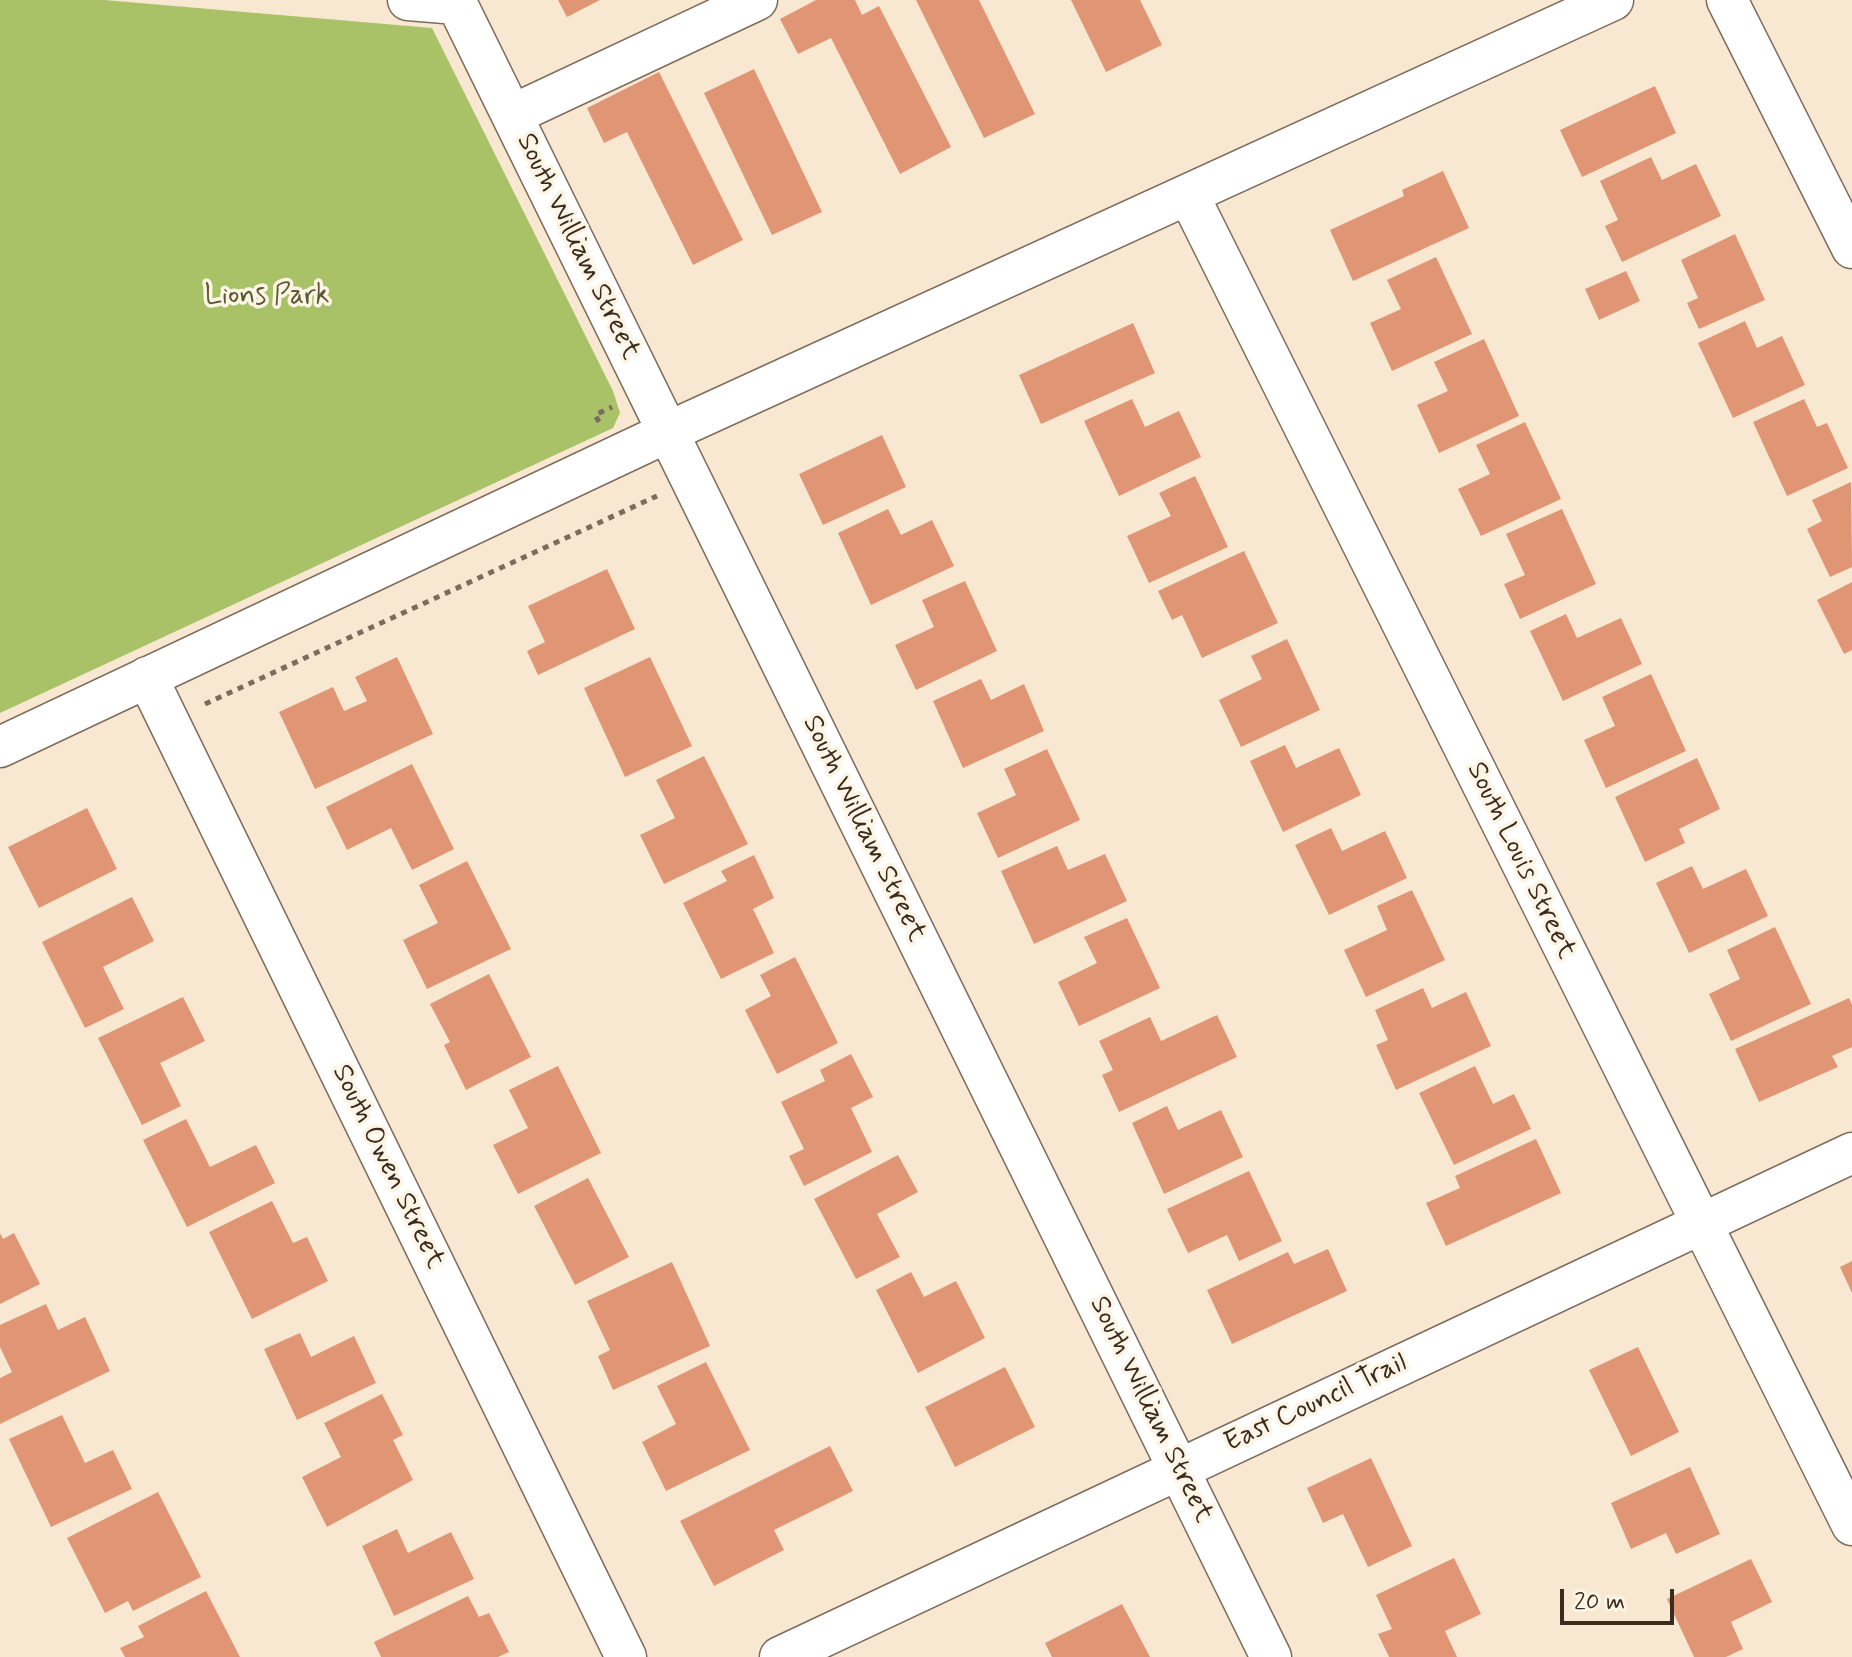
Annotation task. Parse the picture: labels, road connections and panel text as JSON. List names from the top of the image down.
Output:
{
  "streets": {
    "street": [
      "South William Street",
      "South Louis Street",
      "South Owen Street",
      "East Council Trail"
    ]
  },
  "crossings": [
    ["South William Street", "East Council Trail"],
    ["South Louis Street", "East Council Trail"]
  ],
  "parks": ["Lions Park"],
  "scale_bar": "20 m"
}
